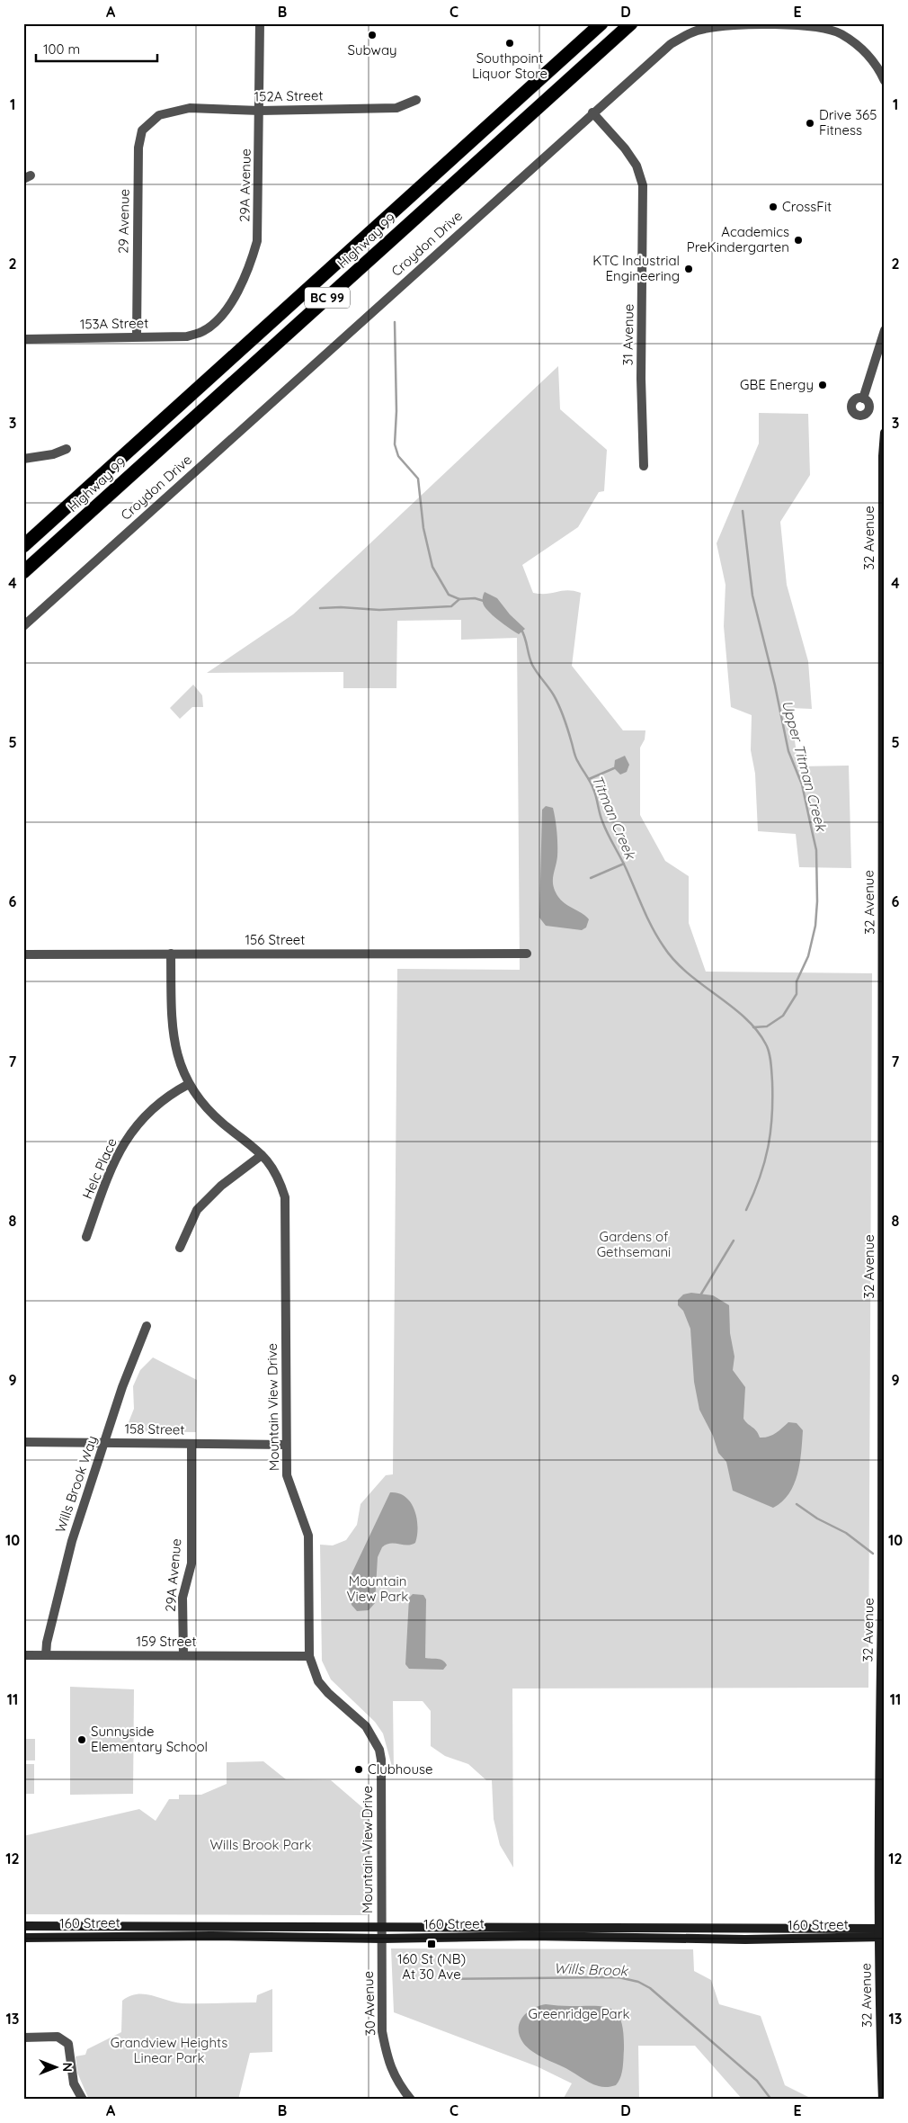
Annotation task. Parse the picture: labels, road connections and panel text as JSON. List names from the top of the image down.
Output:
{
  "streets": {
    "highway": ["Highway 99", "BC 99"],
    "main road": ["32 Avenue", "160 Street"],
    "street": [
      "152A Street",
      "29A Avenue",
      "29 Avenue",
      "Croydon Drive",
      "153A Street",
      "31 Avenue",
      "156 Street",
      "Helc Place",
      "Mountain View Drive",
      "158 Street",
      "Wills Brook Way",
      "159 Street",
      "30 Avenue"
    ]
  },
  "crossings": [
    ["152A Street", "29A Avenue"],
    ["152A Street", "29 Avenue"],
    ["29A Avenue", "153A Street"],
    ["29A Avenue", "158 Street"],
    ["29A Avenue", "159 Street"],
    ["29 Avenue", "153A Street"],
    ["Croydon Drive", "31 Avenue"],
    ["32 Avenue", "160 Street"],
    ["156 Street", "Mountain View Drive"],
    ["Helc Place", "Mountain View Drive"],
    ["Mountain View Drive", "158 Street"],
    ["Mountain View Drive", "159 Street"],
    ["Mountain View Drive", "160 Street"],
    ["Mountain View Drive", "30 Avenue"],
    ["158 Street", "Wills Brook Way"],
    ["Wills Brook Way", "159 Street"],
    ["160 Street", "30 Avenue"]
  ],
  "water": ["Upper Titman Creek", "Titman Creek", "Wills Brook"],
  "parks": [
    "Gardens of Gethsemani",
    "Mountain View Park",
    "Wills Brook Park",
    "Greenridge Park",
    "Grandview Heights Linear Park"
  ],
  "places": {
    "other": [
      "Subway",
      "Southpoint Liquor Store",
      "Drive 365 Fitness",
      "CrossFit",
      "Academics PreKindergarten",
      "KTC Industrial Engineering",
      "GBE Energy",
      "Sunnyside Elementary School",
      "Clubhouse"
    ],
    "transit": ["160 St (NB) At 30 Ave"]
  },
  "scale_bar": "100 m",
  "north": "right",
  "grid": {
    "columns": [
      "A",
      "B",
      "C",
      "D",
      "E"
    ],
    "rows": [
      "1",
      "2",
      "3",
      "4",
      "5",
      "6",
      "7",
      "8",
      "9",
      "10",
      "11",
      "12",
      "13"
    ]
  }
}
